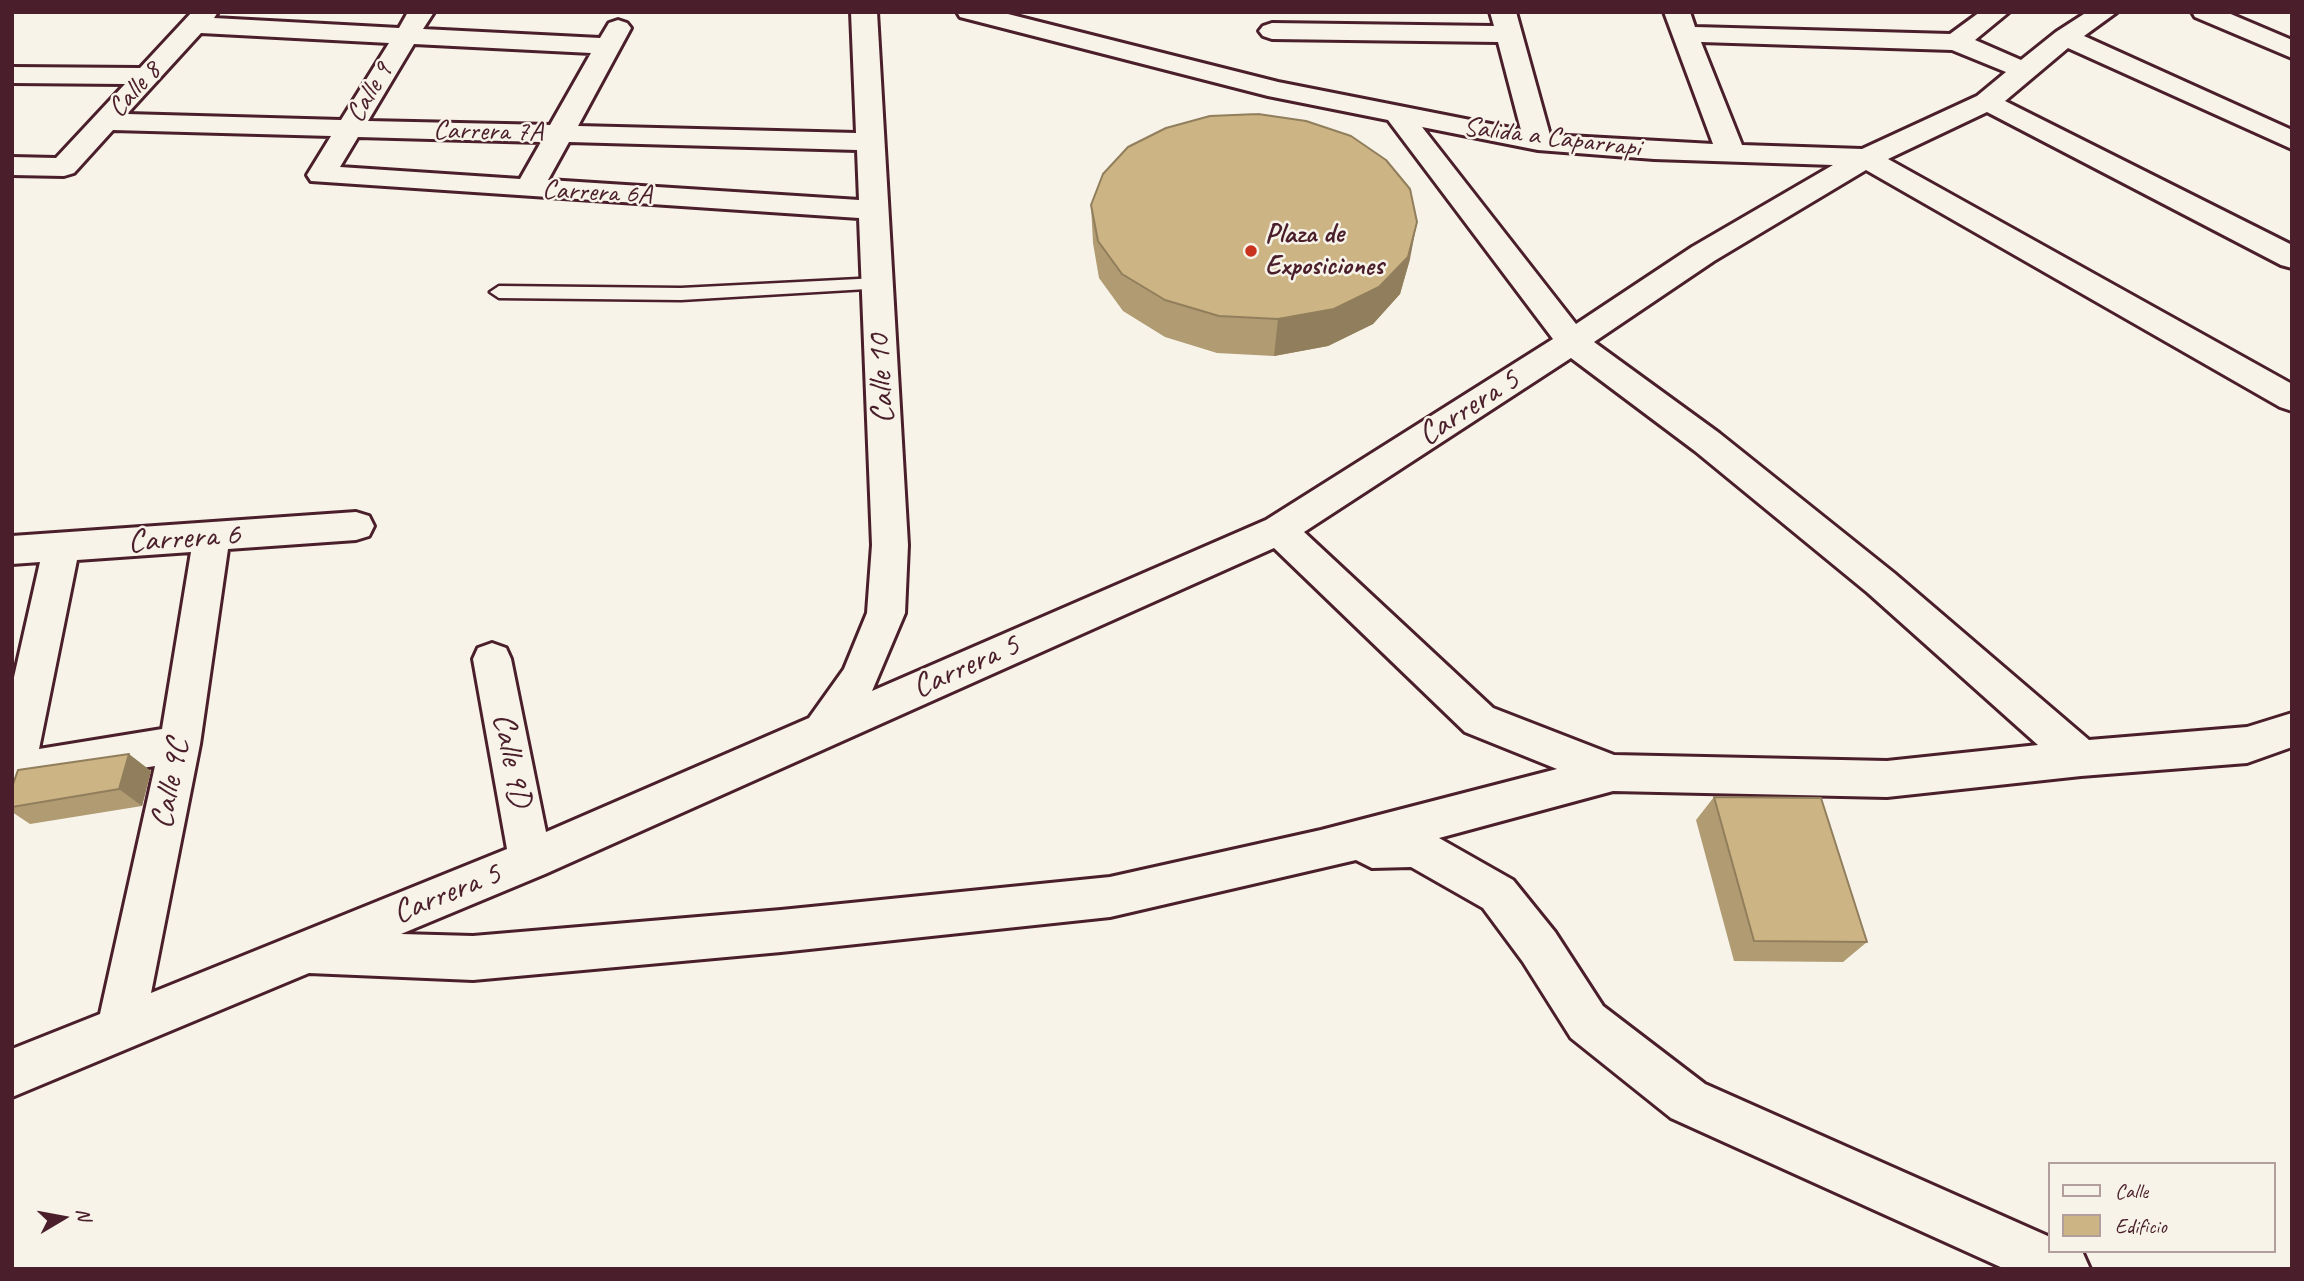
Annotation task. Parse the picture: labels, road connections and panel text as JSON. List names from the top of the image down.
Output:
{
  "streets": {
    "street": [
      "Calle 8",
      "Calle 9",
      "Carrera 7A",
      "Salida a Caparrapi",
      "Carrera 6A",
      "Calle 10",
      "Carrera 5",
      "Carrera 6",
      "Calle 9D",
      "Calle 9C"
    ]
  },
  "crossings": [
    ["Calle 8", "Carrera 7A"],
    ["Calle 9", "Carrera 7A"],
    ["Calle 9", "Carrera 6A"],
    ["Carrera 7A", "Calle 10"],
    ["Salida a Caparrapi", "Carrera 5"],
    ["Carrera 6A", "Calle 10"],
    ["Calle 10", "Carrera 5"],
    ["Carrera 5", "Calle 9D"],
    ["Carrera 5", "Calle 9C"],
    ["Carrera 6", "Calle 9C"]
  ],
  "places": ["Plaza de Exposiciones"],
  "legend": ["Calle", "Edificio"],
  "north": "right"
}
